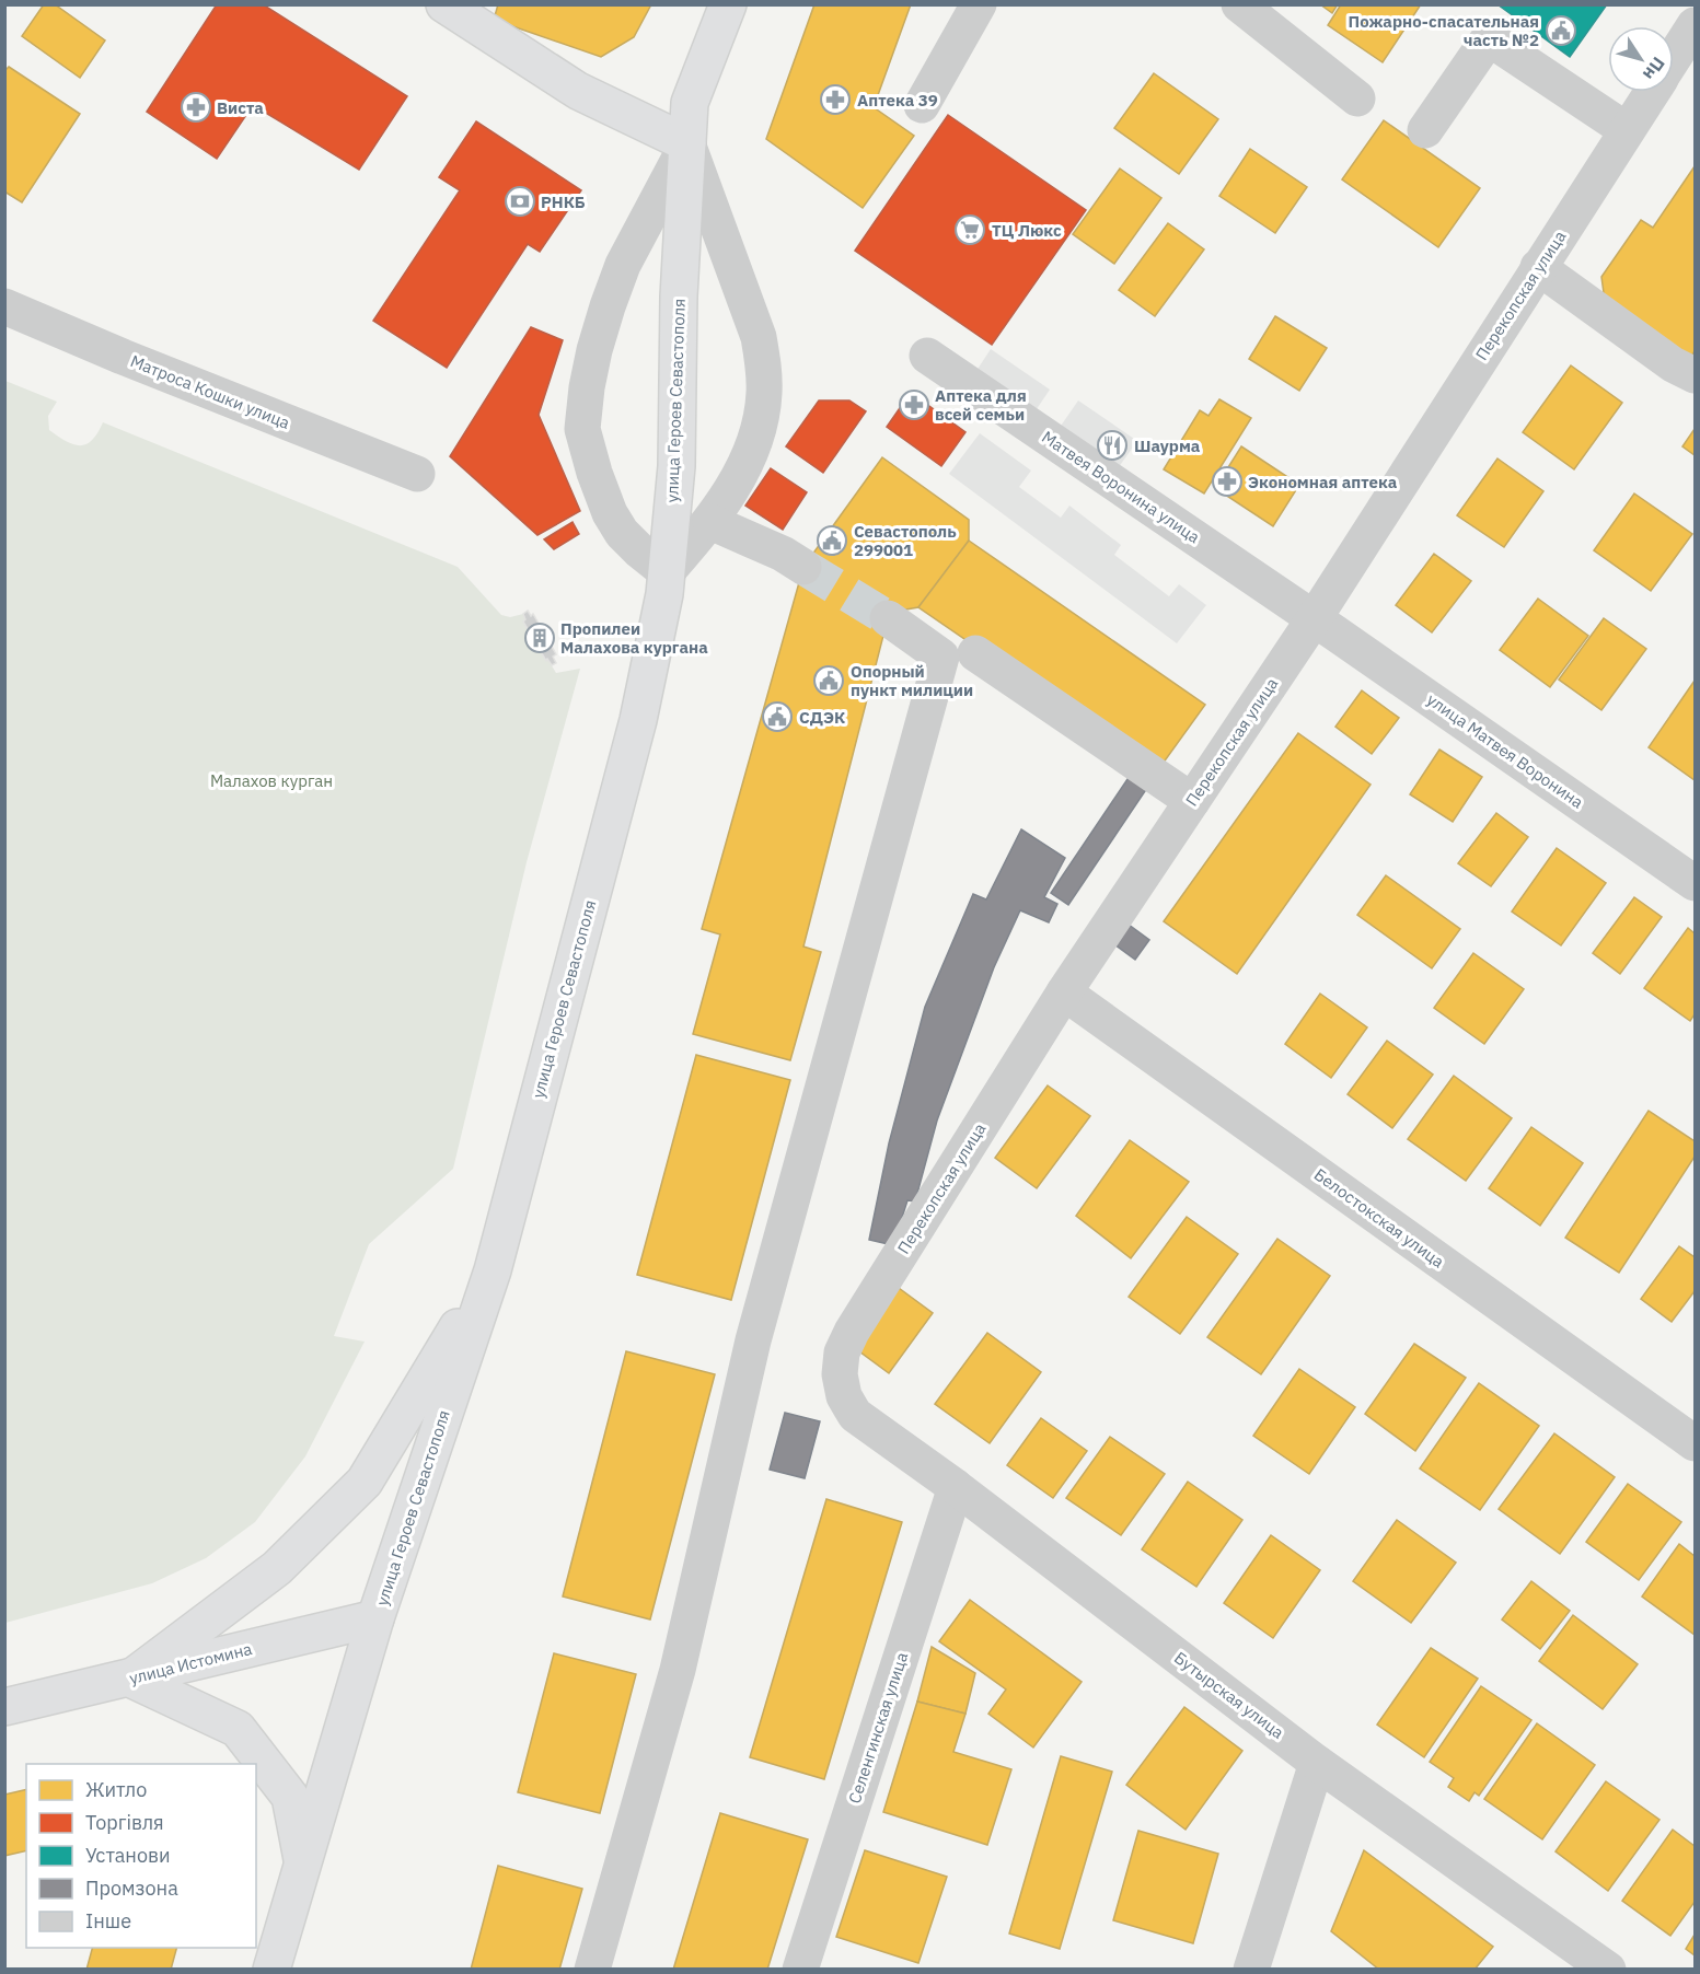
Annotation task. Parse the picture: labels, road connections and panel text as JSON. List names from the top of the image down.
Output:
{
  "streets": {
    "main road": ["улица Героев Севастополя", "улица Истомина"],
    "street": [
      "Перекопская улица",
      "Матроса Кошки улица",
      "Матвея Воронина улица",
      "улица Матвея Воронина",
      "Белостокская улица",
      "Бутырская улица",
      "Селенгинская улица"
    ]
  },
  "crossings": [
    ["Перекопская улица", "Матвея Воронина улица"],
    ["Перекопская улица", "улица Матвея Воронина"],
    ["Перекопская улица", "Белостокская улица"],
    ["Перекопская улица", "Бутырская улица"],
    ["улица Героев Севастополя", "улица Истомина"],
    ["Матвея Воронина улица", "улица Матвея Воронина"],
    ["Бутырская улица", "Селенгинская улица"]
  ],
  "parks": ["Малахов курган"],
  "places": {
    "public building": [
      "Пожарно-спасательная часть №2",
      "Севастополь 299001",
      "Опорный пункт милиции",
      "СДЭК"
    ],
    "pharmacy": [
      "Аптека 39",
      "Виста",
      "Аптека для всей семьи",
      "Экономная аптека"
    ],
    "bank": ["РНКБ"],
    "supermarket": ["ТЦ Люкс"],
    "restaurant": ["Шаурма"],
    "building": ["Пропилеи Малахова кургана"]
  },
  "legend": [
    "Житло",
    "Торгівля",
    "Установи",
    "Промзона",
    "Інше"
  ],
  "north": "bottom right"
}
